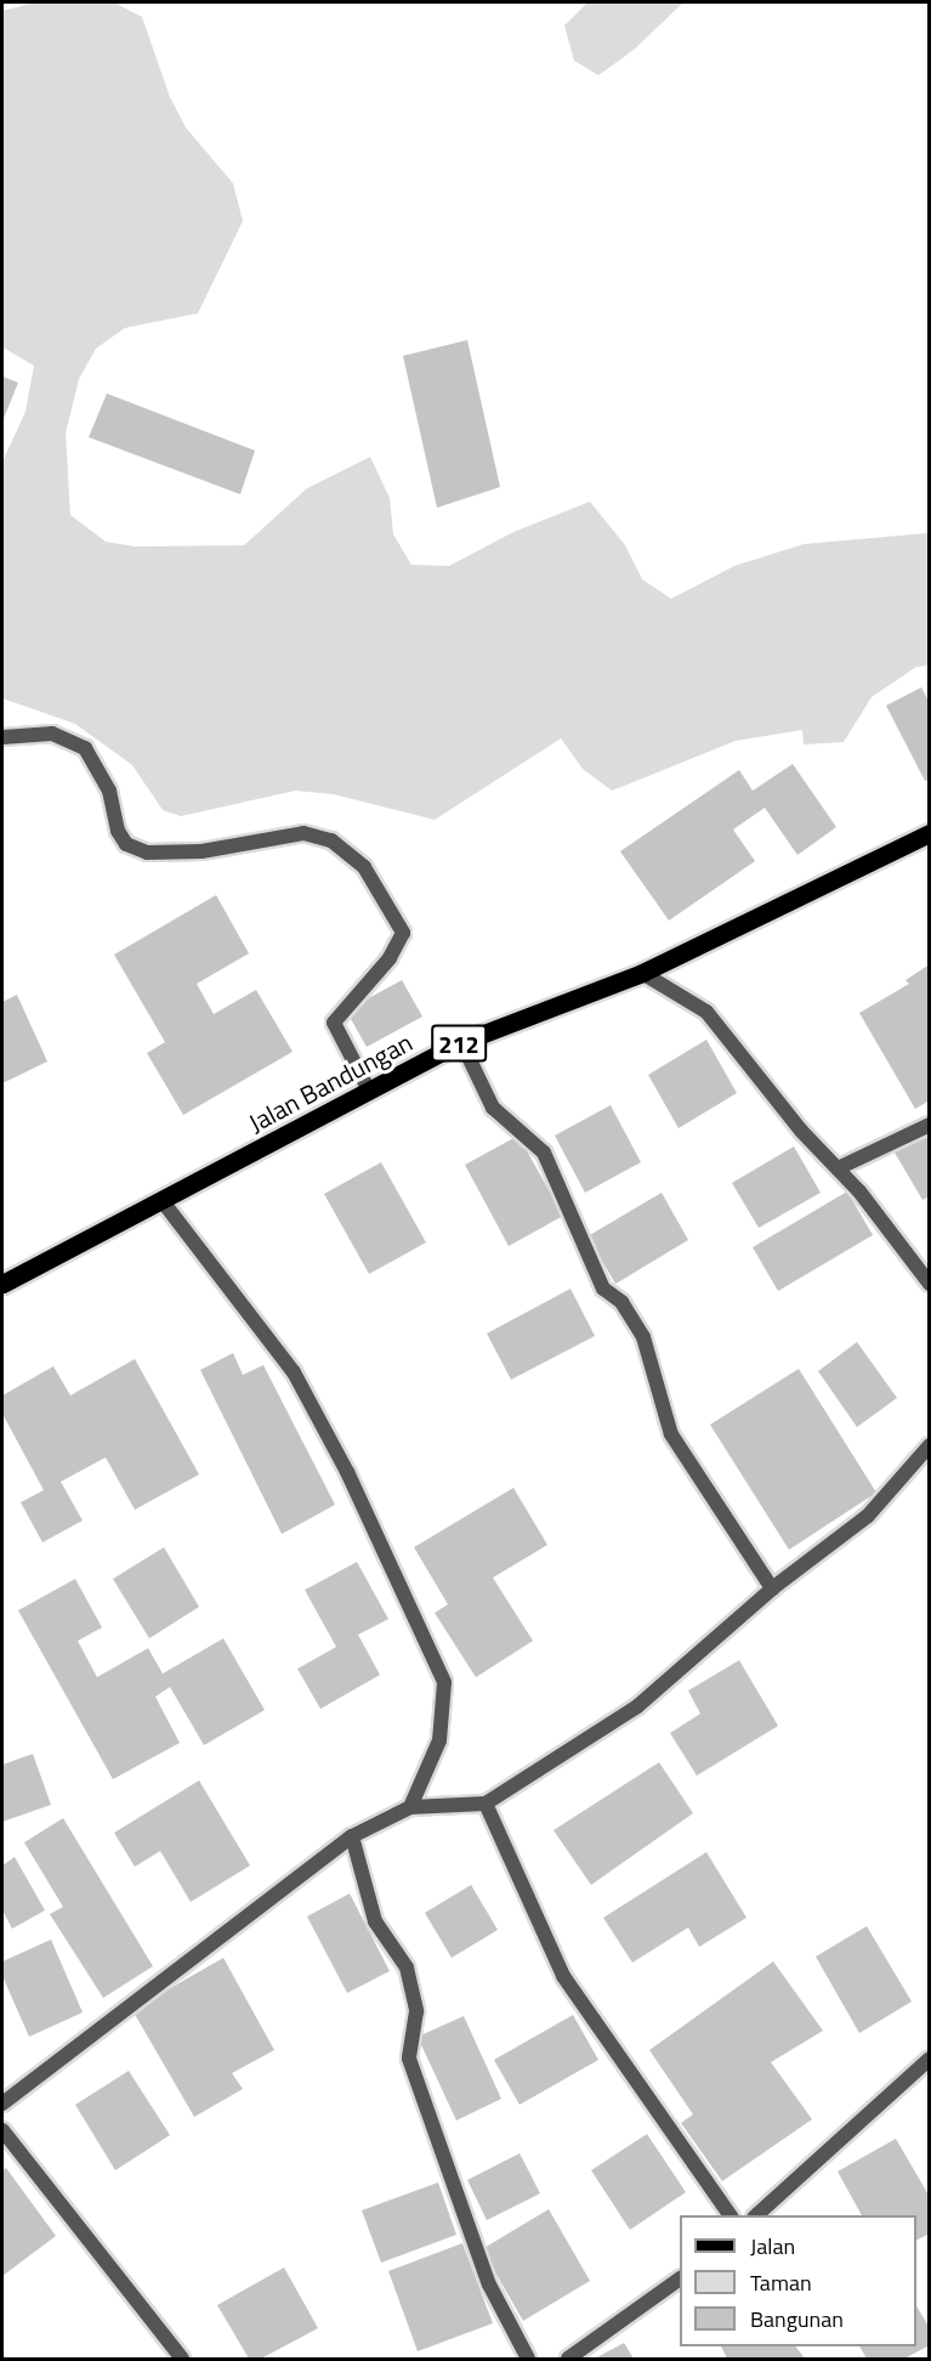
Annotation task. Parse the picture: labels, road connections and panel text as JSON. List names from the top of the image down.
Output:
{
  "streets": {
    "main road": ["212", "Jalan Bandungan"]
  },
  "legend": ["Jalan", "Taman", "Bangunan"]
}
